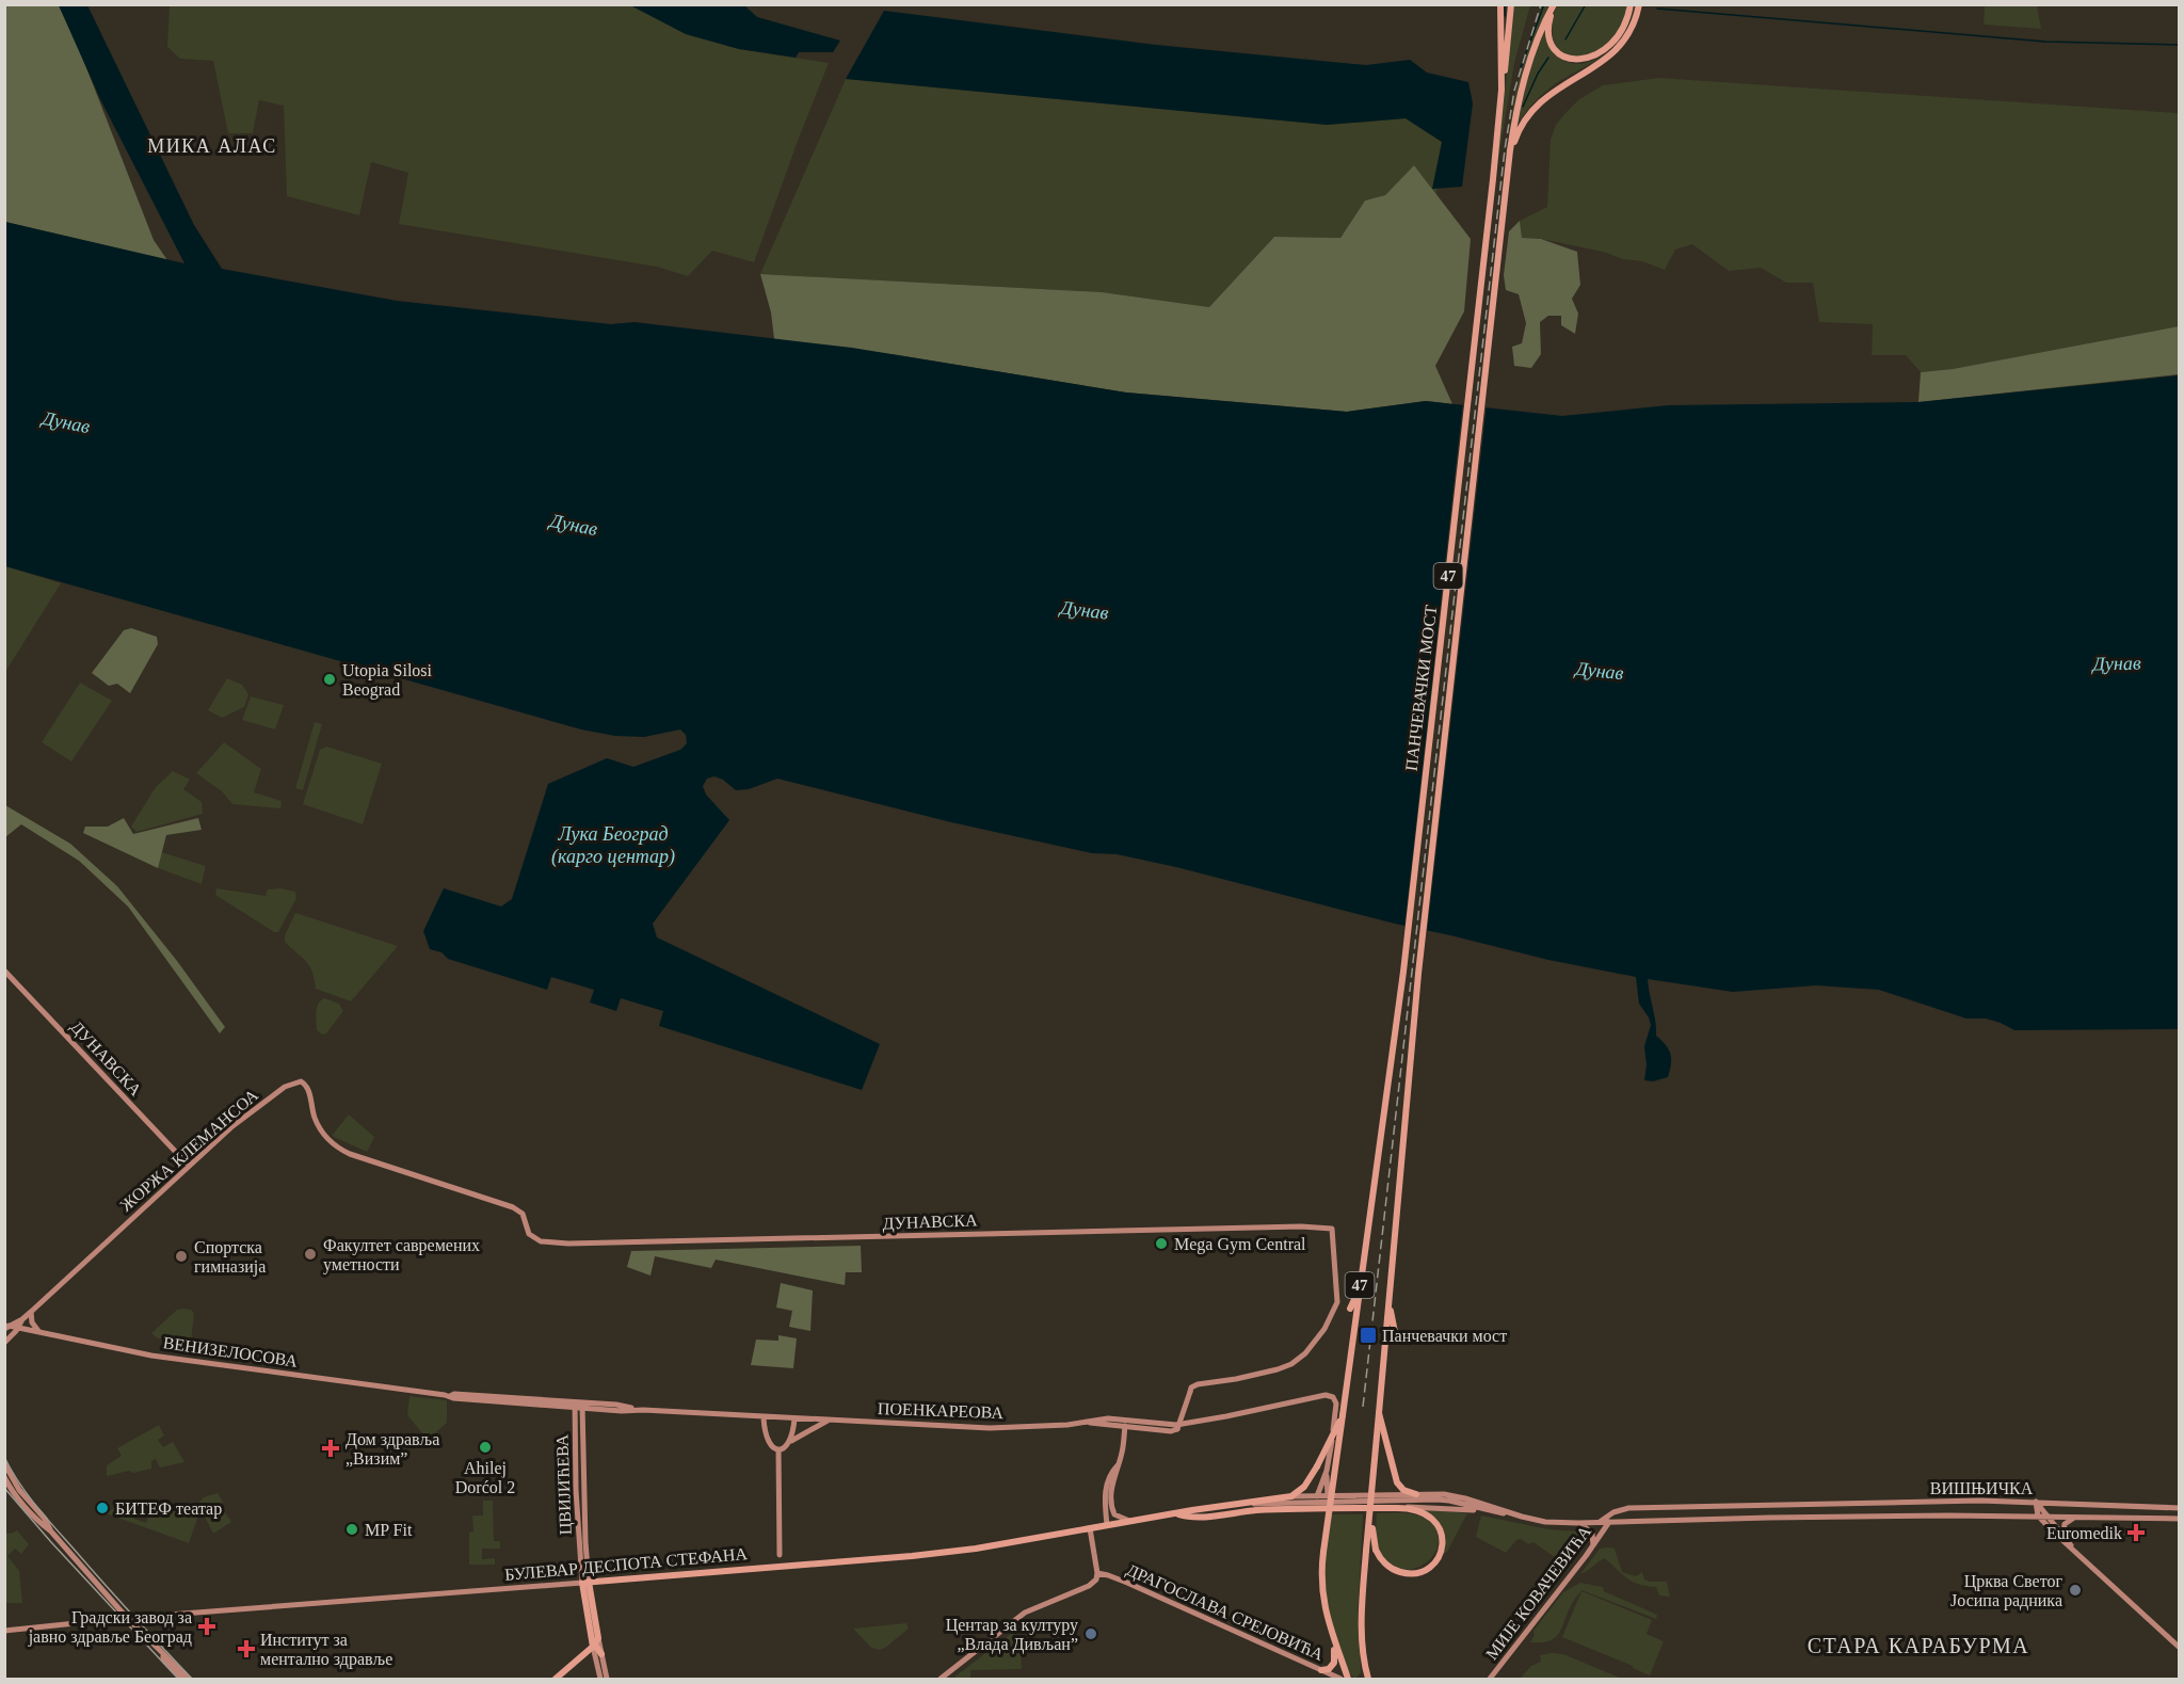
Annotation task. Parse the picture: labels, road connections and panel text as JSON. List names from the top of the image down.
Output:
{
  "streets": {
    "main road": [
      "47",
      "ПАНЧЕВАЧКИ МОСТ",
      "ДУНАВСКА",
      "ЖОРЖА КЛЕМАНСОА",
      "ВЕНИЗЕЛОСОВА",
      "ПОЕНКАРЕОВА",
      "ЦВИЈИЋЕВА",
      "ВИШЊИЧКА",
      "БУЛЕВАР ДЕСПОТА СТЕФАНА",
      "МИЈЕ КОВАЧЕВИЋА",
      "ДРАГОСЛАВА СРЕЈОВИЋА"
    ]
  },
  "crossings": [
    ["47", "ПАНЧЕВАЧКИ МОСТ"],
    ["ДУНАВСКА", "ЖОРЖА КЛЕМАНСОА"],
    ["ДУНАВСКА", "ПОЕНКАРЕОВА"],
    ["ЖОРЖА КЛЕМАНСОА", "ВЕНИЗЕЛОСОВА"],
    ["ВЕНИЗЕЛОСОВА", "ПОЕНКАРЕОВА"],
    ["ВЕНИЗЕЛОСОВА", "ЦВИЈИЋЕВА"],
    ["ПОЕНКАРЕОВА", "ЦВИЈИЋЕВА"],
    ["ЦВИЈИЋЕВА", "БУЛЕВАР ДЕСПОТА СТЕФАНА"],
    ["ВИШЊИЧКА", "БУЛЕВАР ДЕСПОТА СТЕФАНА"],
    ["БУЛЕВАР ДЕСПОТА СТЕФАНА", "МИЈЕ КОВАЧЕВИЋА"]
  ],
  "districts": ["МИКА АЛАС", "СТАРА КАРАБУРМА"],
  "water": ["Дунав", "Лука Београд (карго центар)"],
  "places": {
    "other": [
      "Utopia Silosi Beograd",
      "Mega Gym Central",
      "Факултет савремених уметности",
      "Спортска гимназија",
      "Ahilej Dorćol 2",
      "БИТЕФ театар",
      "MP Fit",
      "Црква Светог Јосипа радника",
      "Центар за културу „Влада Дивљан”"
    ],
    "transit": ["Панчевачки мост"],
    "health": [
      "Дом здравља „Визим”",
      "Euromedik",
      "Градски завод за јавно здравље Београд",
      "Институт за ментално здравље"
    ]
  }
}
